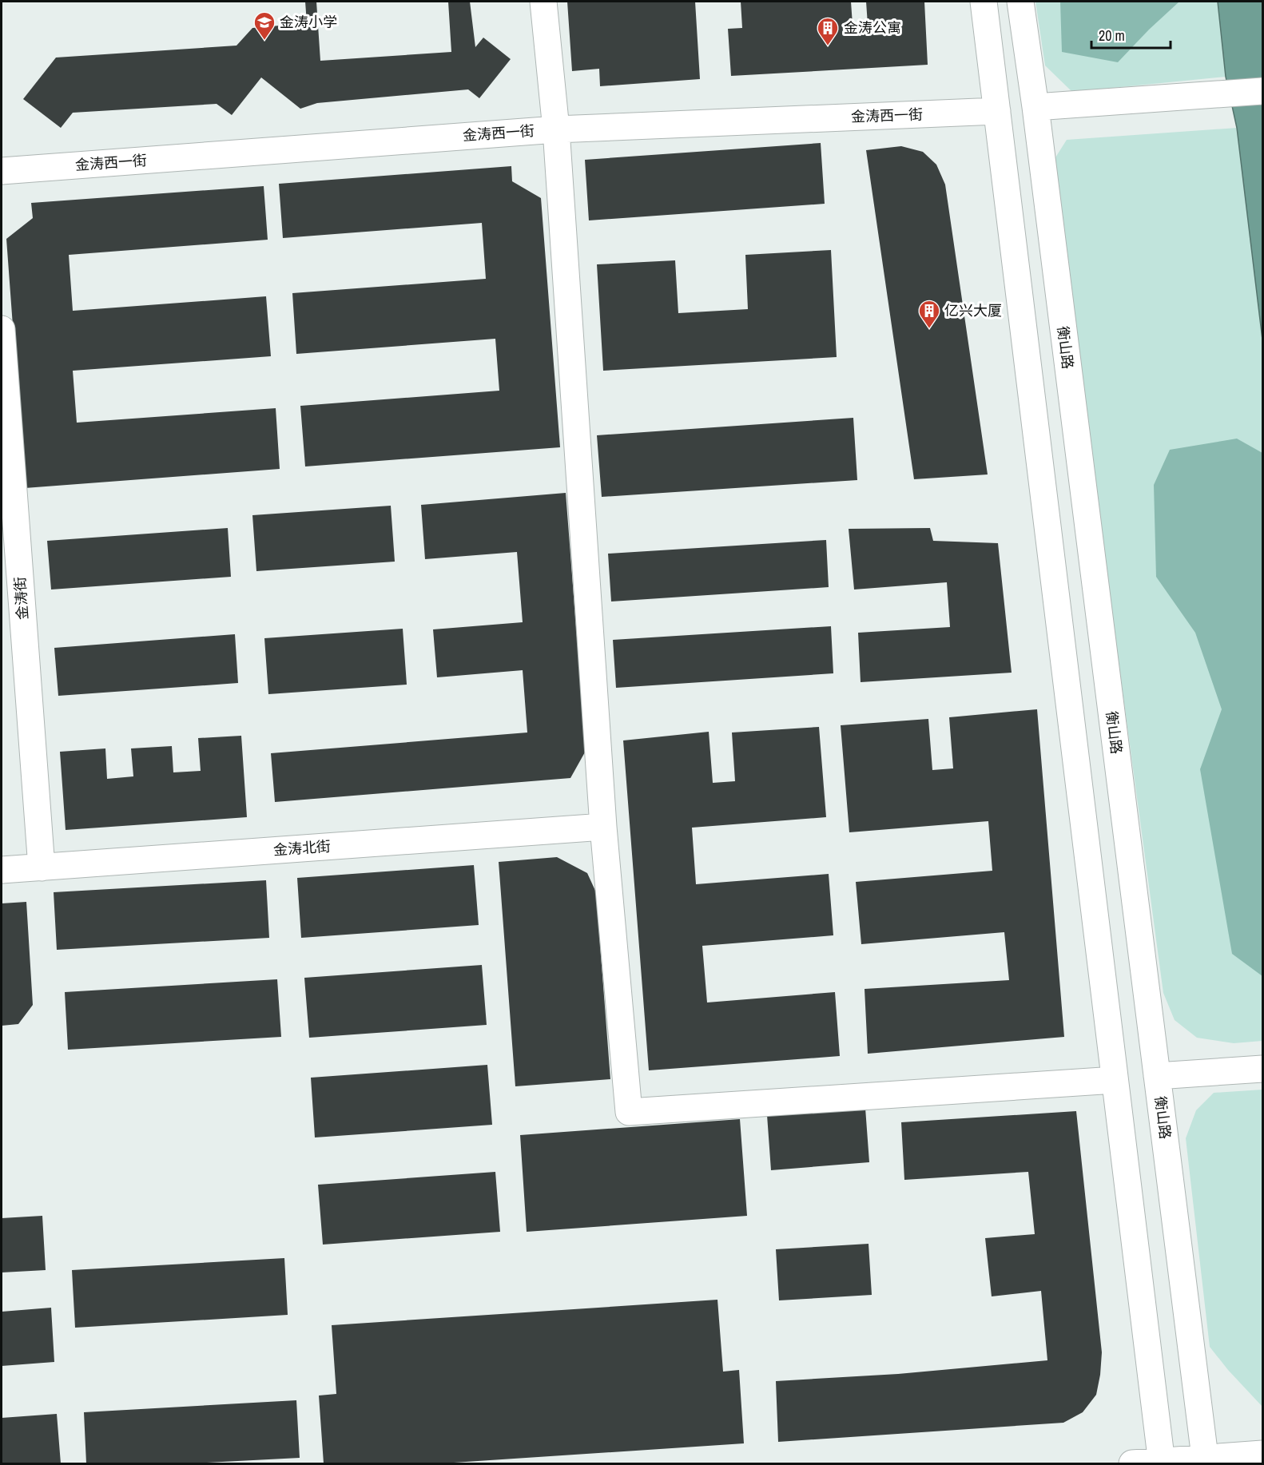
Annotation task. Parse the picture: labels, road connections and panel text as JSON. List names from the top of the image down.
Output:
{
  "streets": {
    "street": [
      "金涛西一街",
      "衡山路",
      "金涛街",
      "金涛北街"
    ]
  },
  "crossings": [
    ["金涛街", "金涛北街"]
  ],
  "places": {
    "school or university": ["金涛小学"],
    "building": ["金涛公寓", "亿兴大厦"]
  },
  "scale_bar": "20 m"
}
